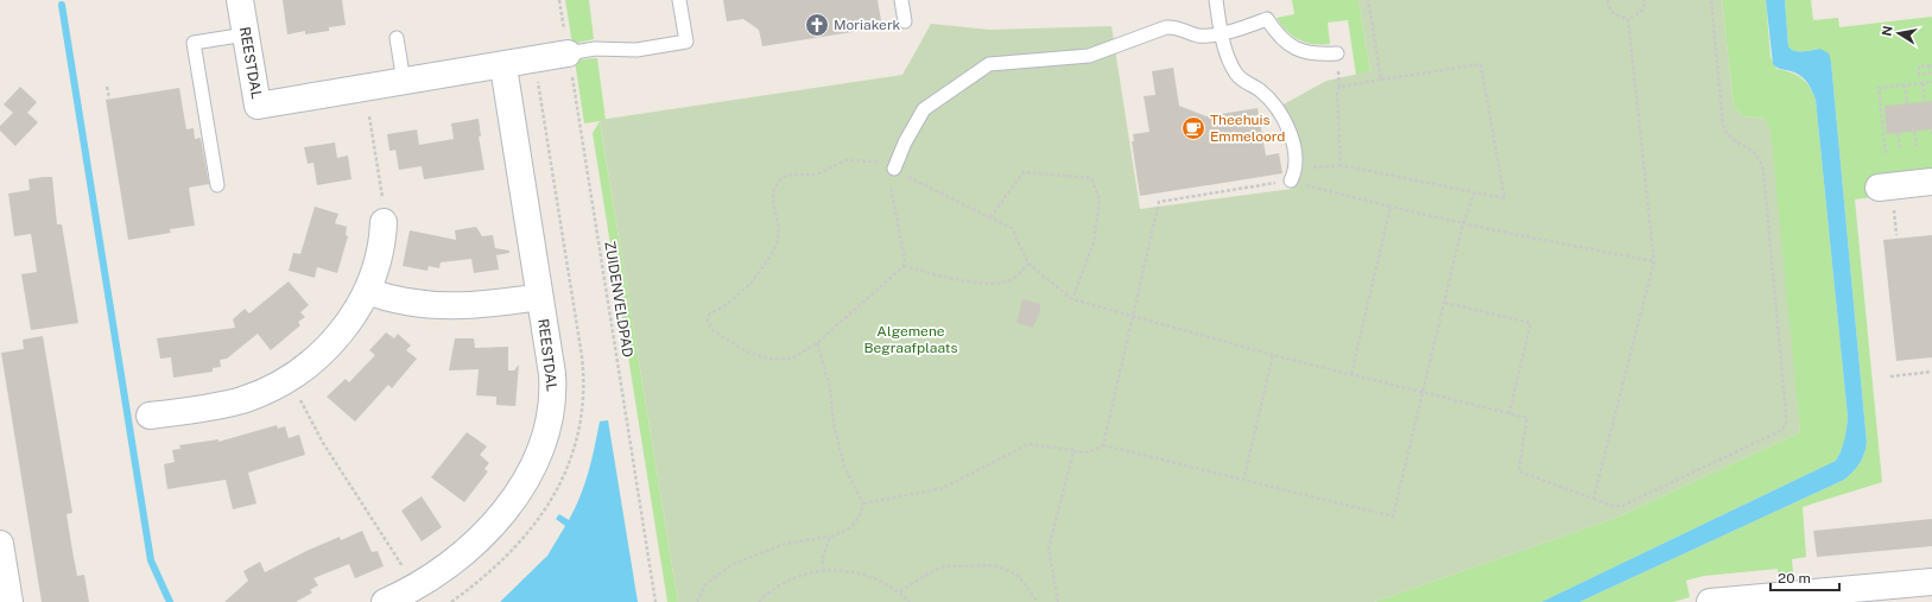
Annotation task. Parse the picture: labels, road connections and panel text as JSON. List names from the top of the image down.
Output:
{
  "streets": {
    "street": ["REESTDAL"],
    "path": ["ZUIDENVELDPAD"]
  },
  "crossings": [
    ["REESTDAL", "ZUIDENVELDPAD"]
  ],
  "parks": ["Algemene Begraafplaats"],
  "places": {
    "church": ["Moriakerk"],
    "cafe": ["Theehuis Emmeloord"]
  },
  "scale_bar": "20 m",
  "north": "left"
}
